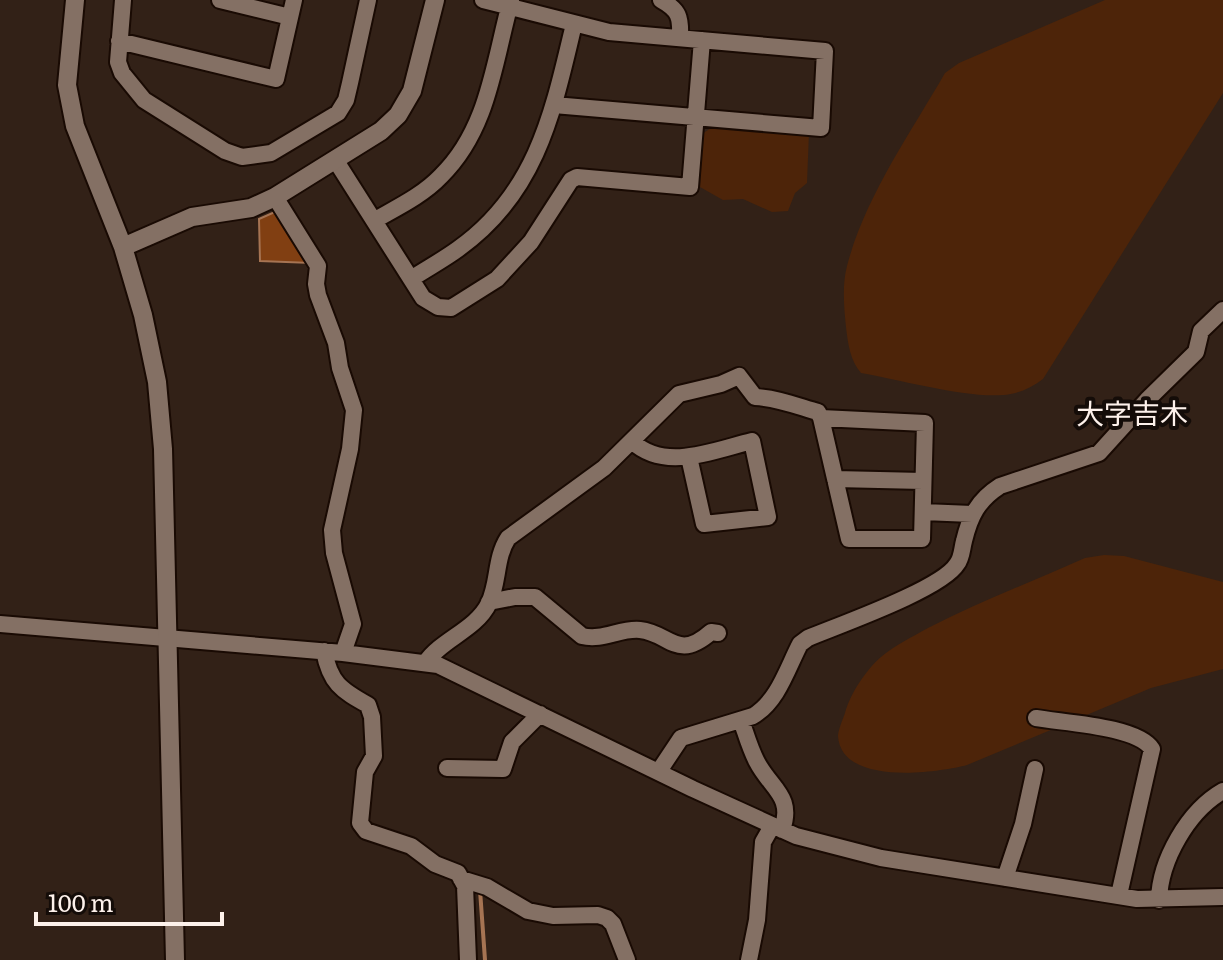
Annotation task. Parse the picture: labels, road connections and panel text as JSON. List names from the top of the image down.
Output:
{
  "districts": ["大字吉木"],
  "scale_bar": "100 m"
}
